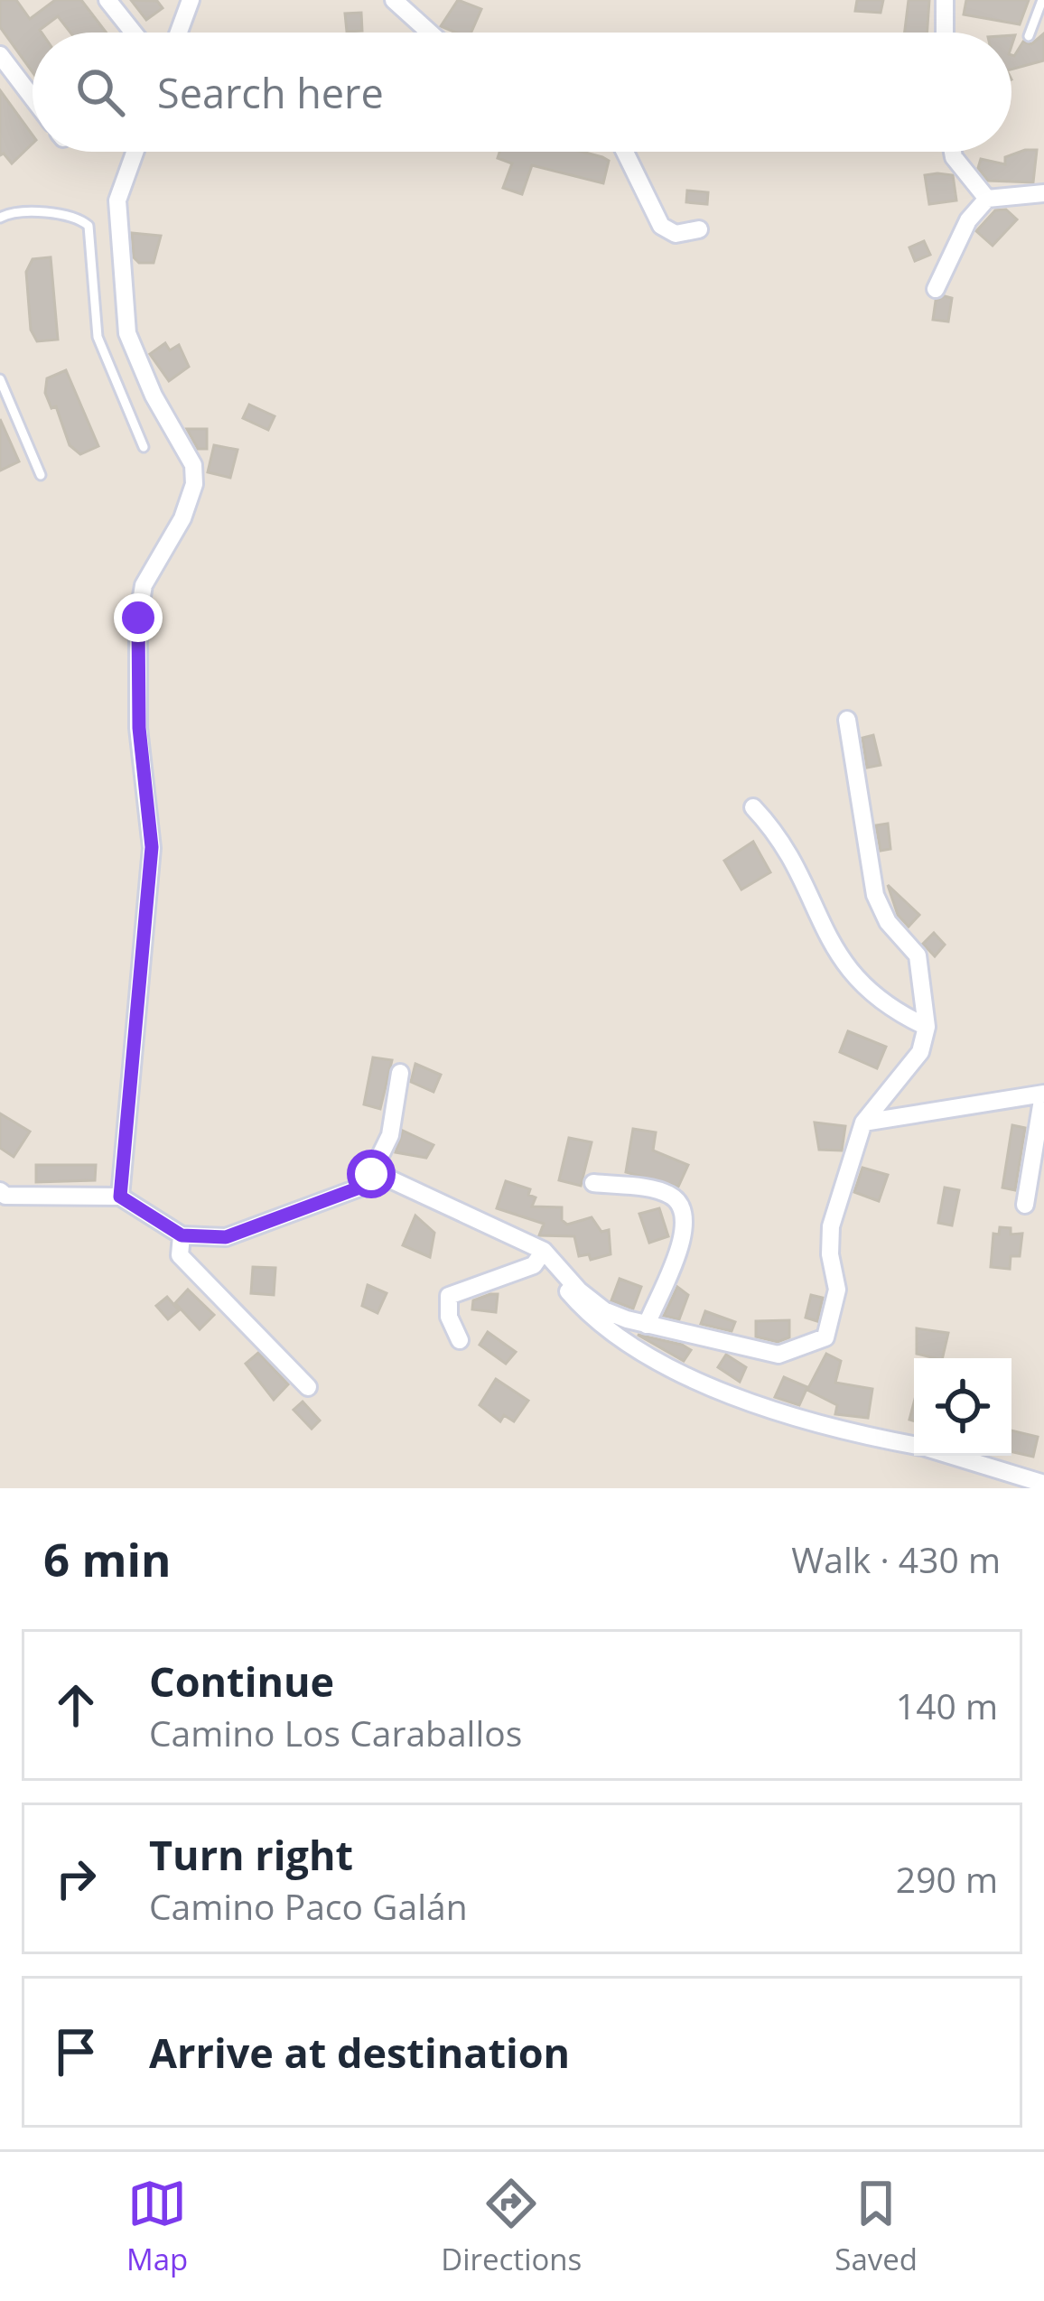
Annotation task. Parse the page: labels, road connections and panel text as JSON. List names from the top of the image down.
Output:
{
  "page": {
    "search": "Search here",
    "heading": ["6 min", "Walk · 430 m"],
    "list": [
      ["Continue", "Camino Los Caraballos", "140 m"],
      ["Turn right", "Camino Paco Galán", "290 m"],
      "Arrive at destination"
    ],
    "nav": ["Map", "Directions", "Saved"]
  }
}
